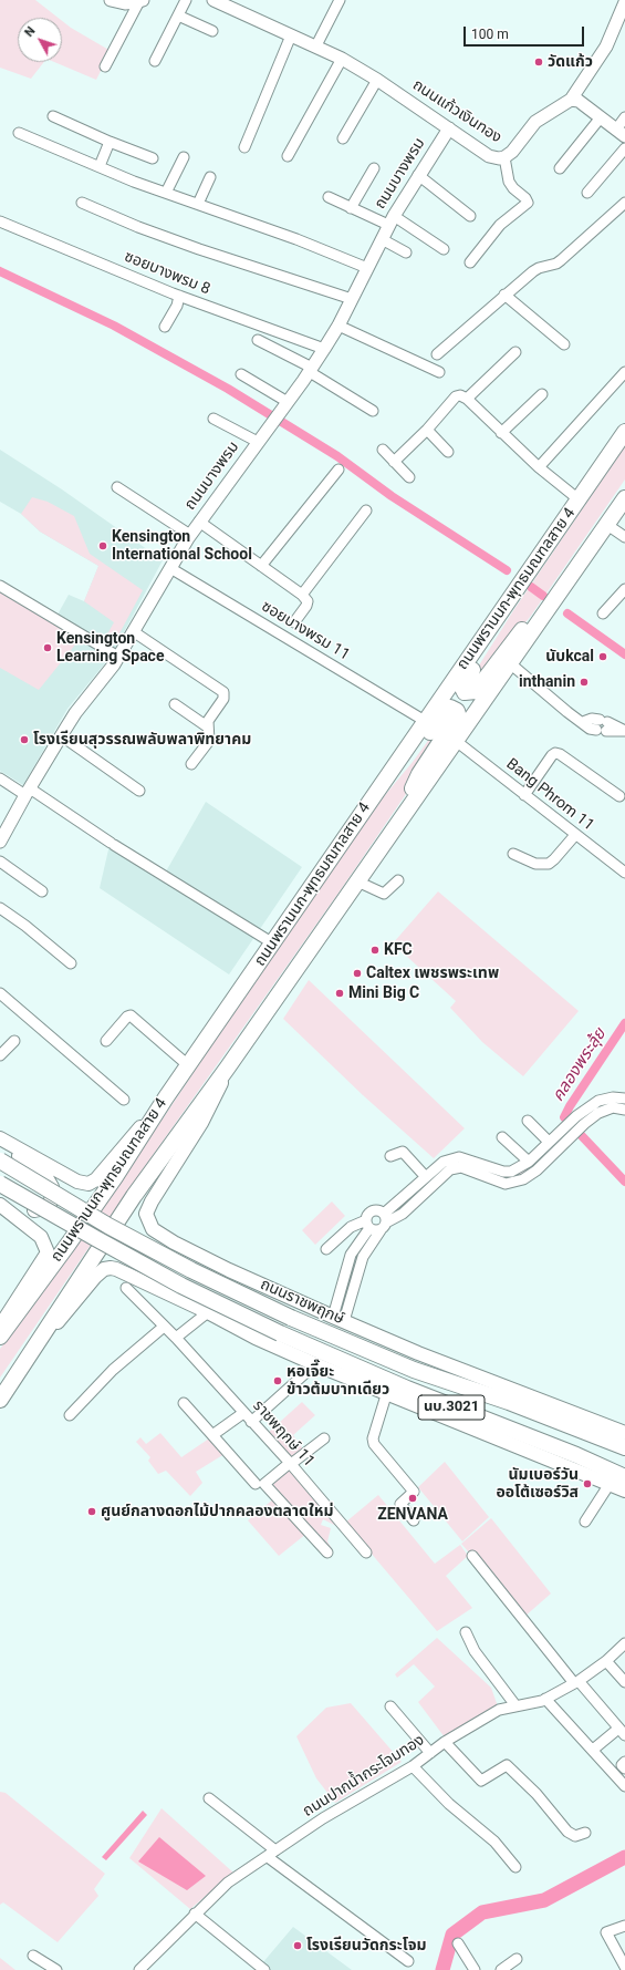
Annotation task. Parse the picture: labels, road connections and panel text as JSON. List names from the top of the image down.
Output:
{
  "streets": {
    "main road": ["ถนนพรานนก-พุทธมณฑลสาย 4", "ถนนราชพฤกษ์", "นบ.3021"],
    "street": [
      "ถนนแก้วเงินทอง",
      "ถนนบางพรม",
      "ซอยบางพรม 8",
      "ซอยบางพรม 11",
      "Bang Phrom 11",
      "ราชพฤกษ์ 11",
      "ถนนปากน้ำกระโจมทอง"
    ]
  },
  "crossings": [
    ["ถนนแก้วเงินทอง", "ถนนบางพรม"],
    ["ถนนบางพรม", "ซอยบางพรม 8"],
    ["ถนนบางพรม", "ซอยบางพรม 11"],
    ["ถนนพรานนก-พุทธมณฑลสาย 4", "ซอยบางพรม 11"],
    ["ถนนพรานนก-พุทธมณฑลสาย 4", "Bang Phrom 11"],
    ["ถนนพรานนก-พุทธมณฑลสาย 4", "ถนนราชพฤกษ์"],
    ["ถนนพรานนก-พุทธมณฑลสาย 4", "นบ.3021"]
  ],
  "water": ["คลองพระลุ้ย"],
  "places": [
    "วัดแก้ว",
    "Kensington International School",
    "Kensington Learning Space",
    "นับkcal",
    "inthanin",
    "โรงเรียนสุวรรณพลับพลาพิทยาคม",
    "KFC",
    "Caltex เพชรพระเทพ",
    "Mini Big C",
    "หอเจี๊ยะ ข้าวต้มบาทเดียว",
    "นัมเบอร์วัน ออโต้เซอร์วิส",
    "ZENVANA",
    "ศูนย์กลางดอกไม้ปากคลองตลาดใหม่",
    "โรงเรียนวัดกระโจม"
  ],
  "scale_bar": "100 m",
  "north": "top left"
}
